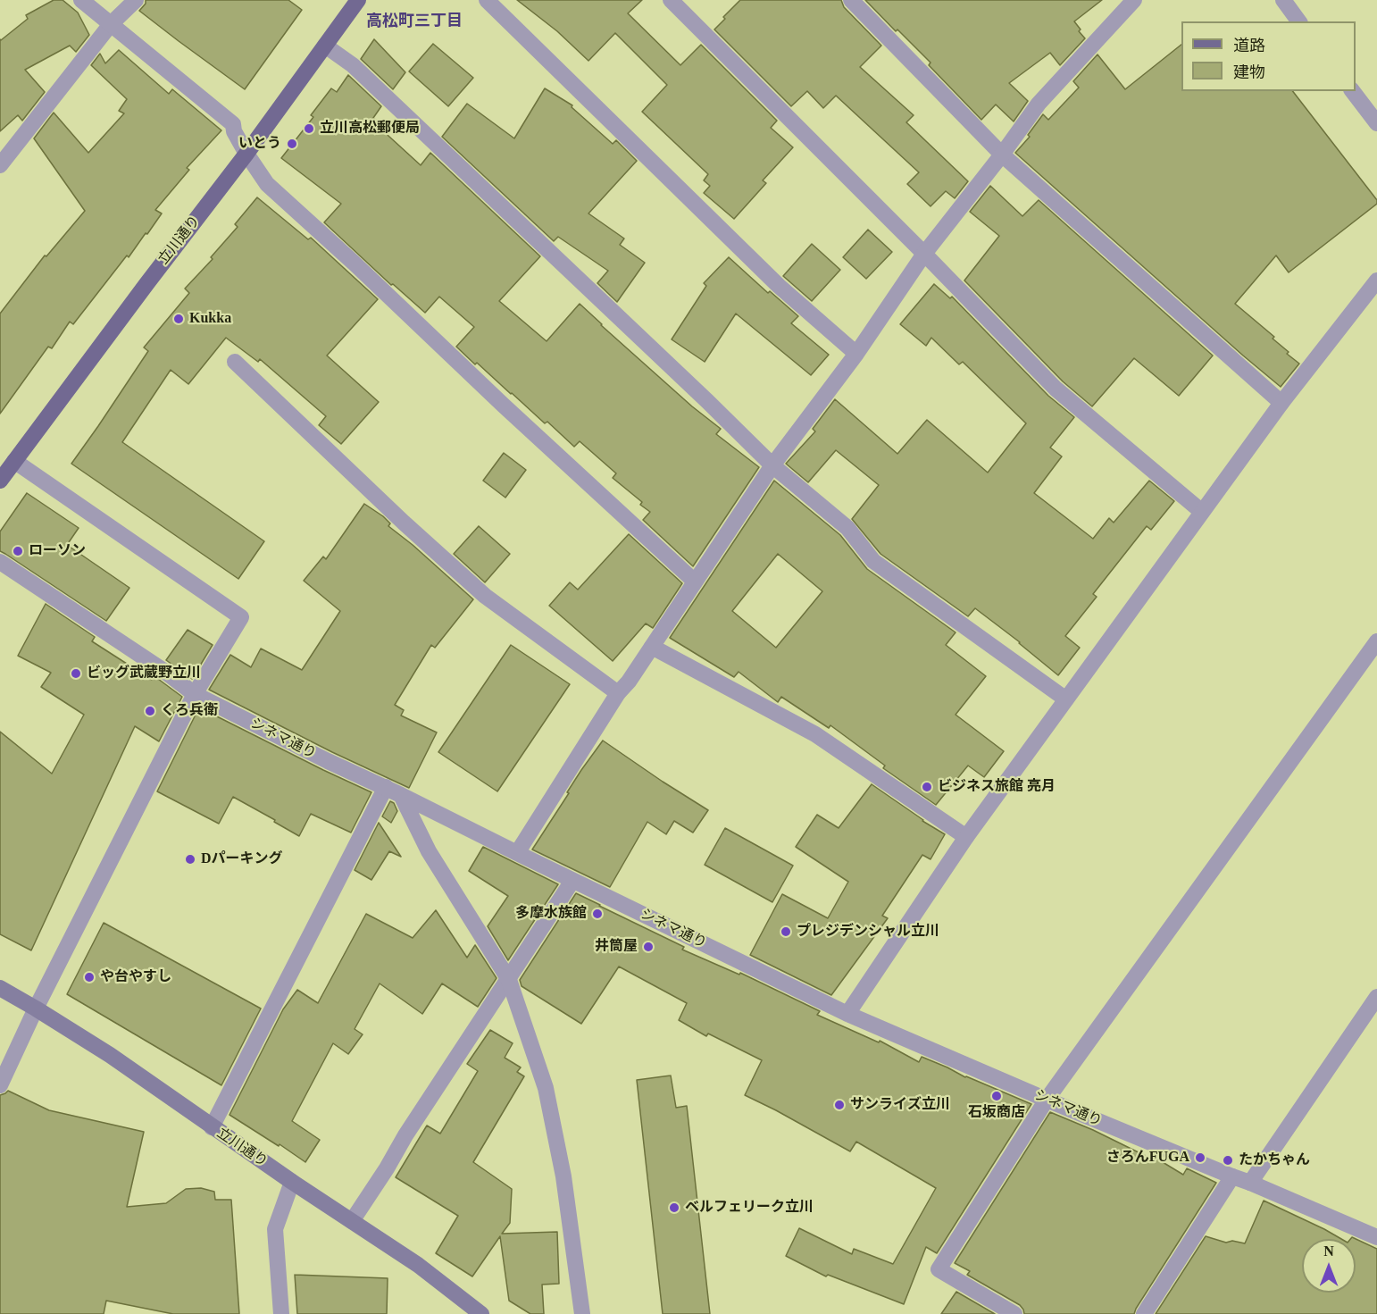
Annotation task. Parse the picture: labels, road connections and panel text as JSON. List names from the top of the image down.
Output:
{
  "streets": {
    "main road": ["立川通り"],
    "street": ["シネマ通り"]
  },
  "districts": ["高松町三丁目"],
  "places": [
    "立川高松郵便局",
    "いとう",
    "Kukka",
    "ローソン",
    "ビッグ武蔵野立川",
    "くろ兵衛",
    "ビジネス旅館 亮月",
    "Dパーキング",
    "多摩水族館",
    "プレジデンシャル立川",
    "井筒屋",
    "や台やすし",
    "石坂商店",
    "サンライズ立川",
    "さろんFUGA",
    "たかちゃん",
    "ベルフェリーク立川"
  ],
  "legend": ["道路", "建物"],
  "north": "top"
}
